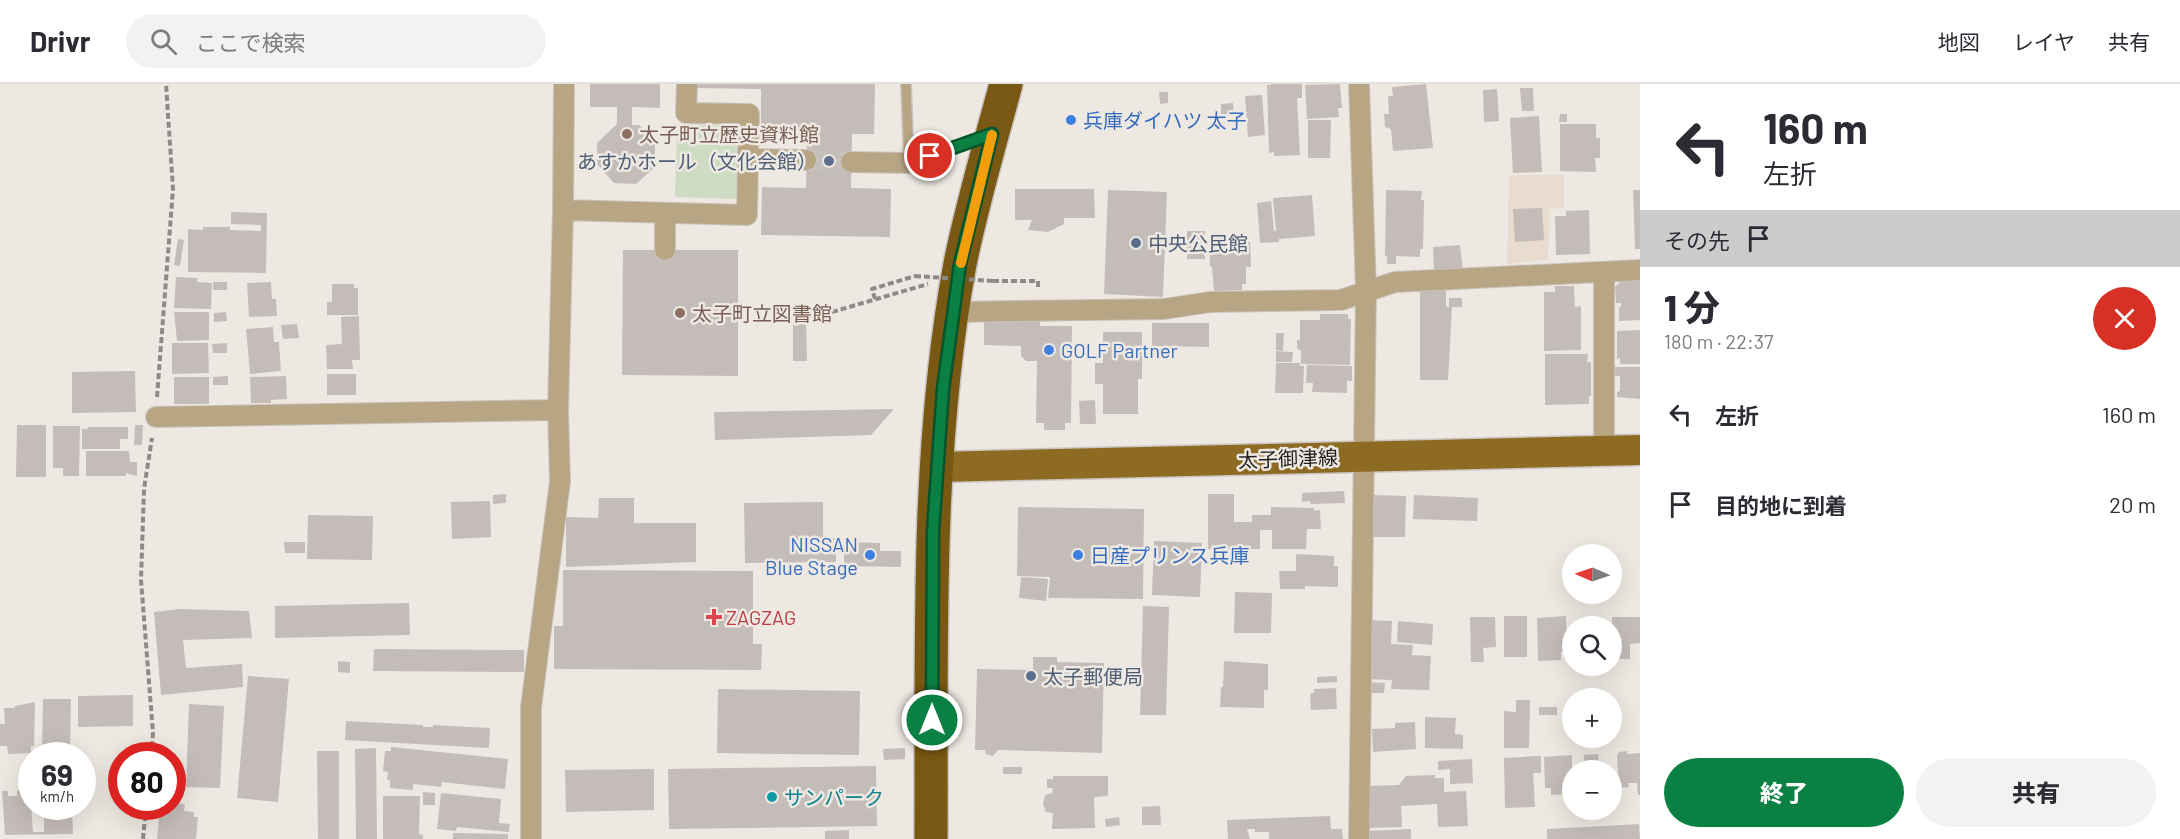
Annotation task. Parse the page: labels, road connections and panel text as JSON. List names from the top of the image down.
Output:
{
  "streets": {
    "main road": ["太子御津線"]
  },
  "places": {
    "other": [
      "兵庫ダイハツ 太子",
      "太子町立歴史資料館",
      "あすかホール（文化会館）",
      "中央公民館",
      "太子町立図書館",
      "GOLF Partner",
      "NISSAN Blue Stage",
      "日産プリンス兵庫",
      "太子郵便局",
      "サンパーク"
    ],
    "health": ["ZAGZAG"]
  },
  "north": "left",
  "page": {
    "header": "Drivr",
    "search": "ここで検索",
    "nav": ["地図", "レイヤ", "共有"],
    "turn": ["160 m", "左折"],
    "then": "その先",
    "heading": ["1 分", "180 m · 22:37"],
    "list": [
      {
        "name": "左折",
        "value": "160 m"
      },
      {
        "name": "目的地に到着",
        "value": "20 m"
      }
    ],
    "map_buttons": ["+", "−"],
    "speed": "69 km/h",
    "limit": "80",
    "buttons": ["終了", "共有"]
  }
}
